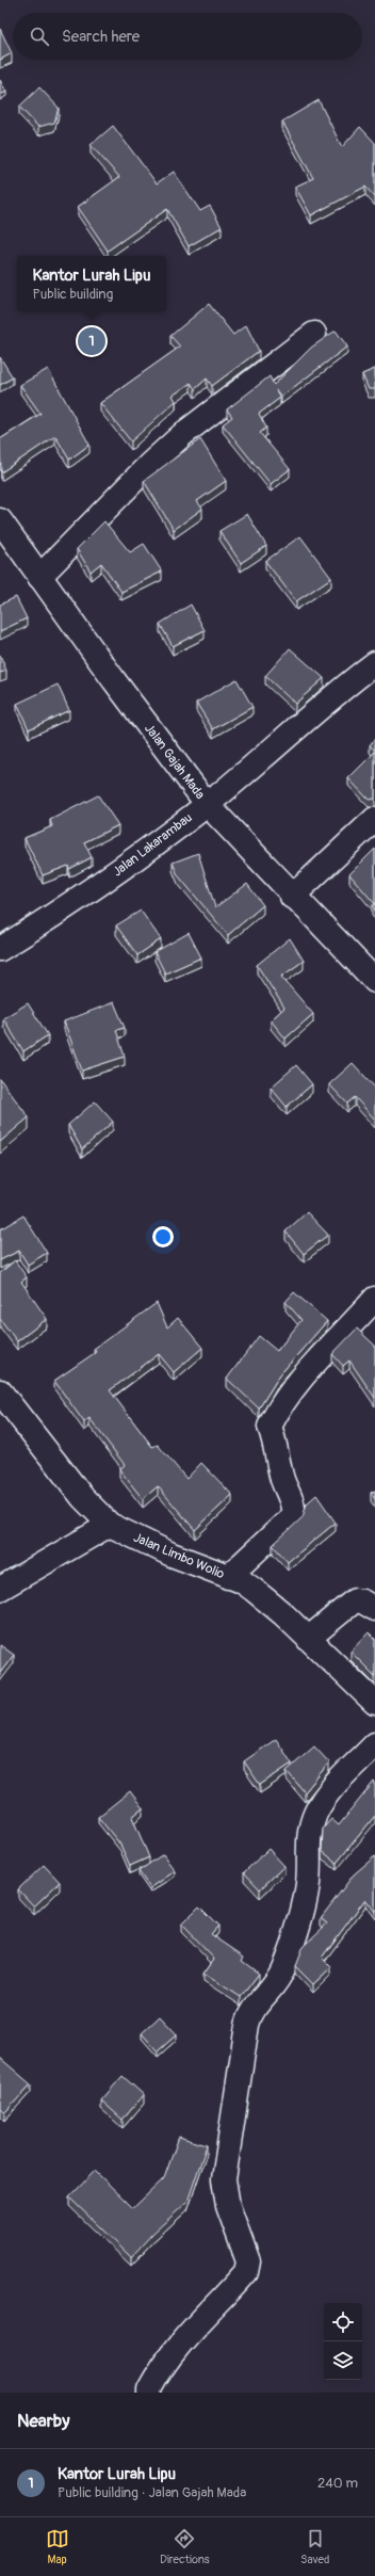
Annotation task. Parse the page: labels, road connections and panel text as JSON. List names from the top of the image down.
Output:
{
  "streets": {
    "main road": ["Jalan Gajah Mada", "Jalan Lakarambau", "Jalan Limbo Wolio"]
  },
  "crossings": [
    ["Jalan Gajah Mada", "Jalan Lakarambau"]
  ],
  "page": {
    "search": "Search here",
    "popup": ["Kantor Lurah Lipu", "Public building"],
    "pins": "1",
    "heading": "Nearby",
    "list": [
      {
        "mark": "1",
        "name": "Kantor Lurah Lipu",
        "note": "Public building · Jalan Gajah Mada",
        "value": "240 m"
      }
    ],
    "nav": ["Map", "Directions", "Saved"]
  }
}
